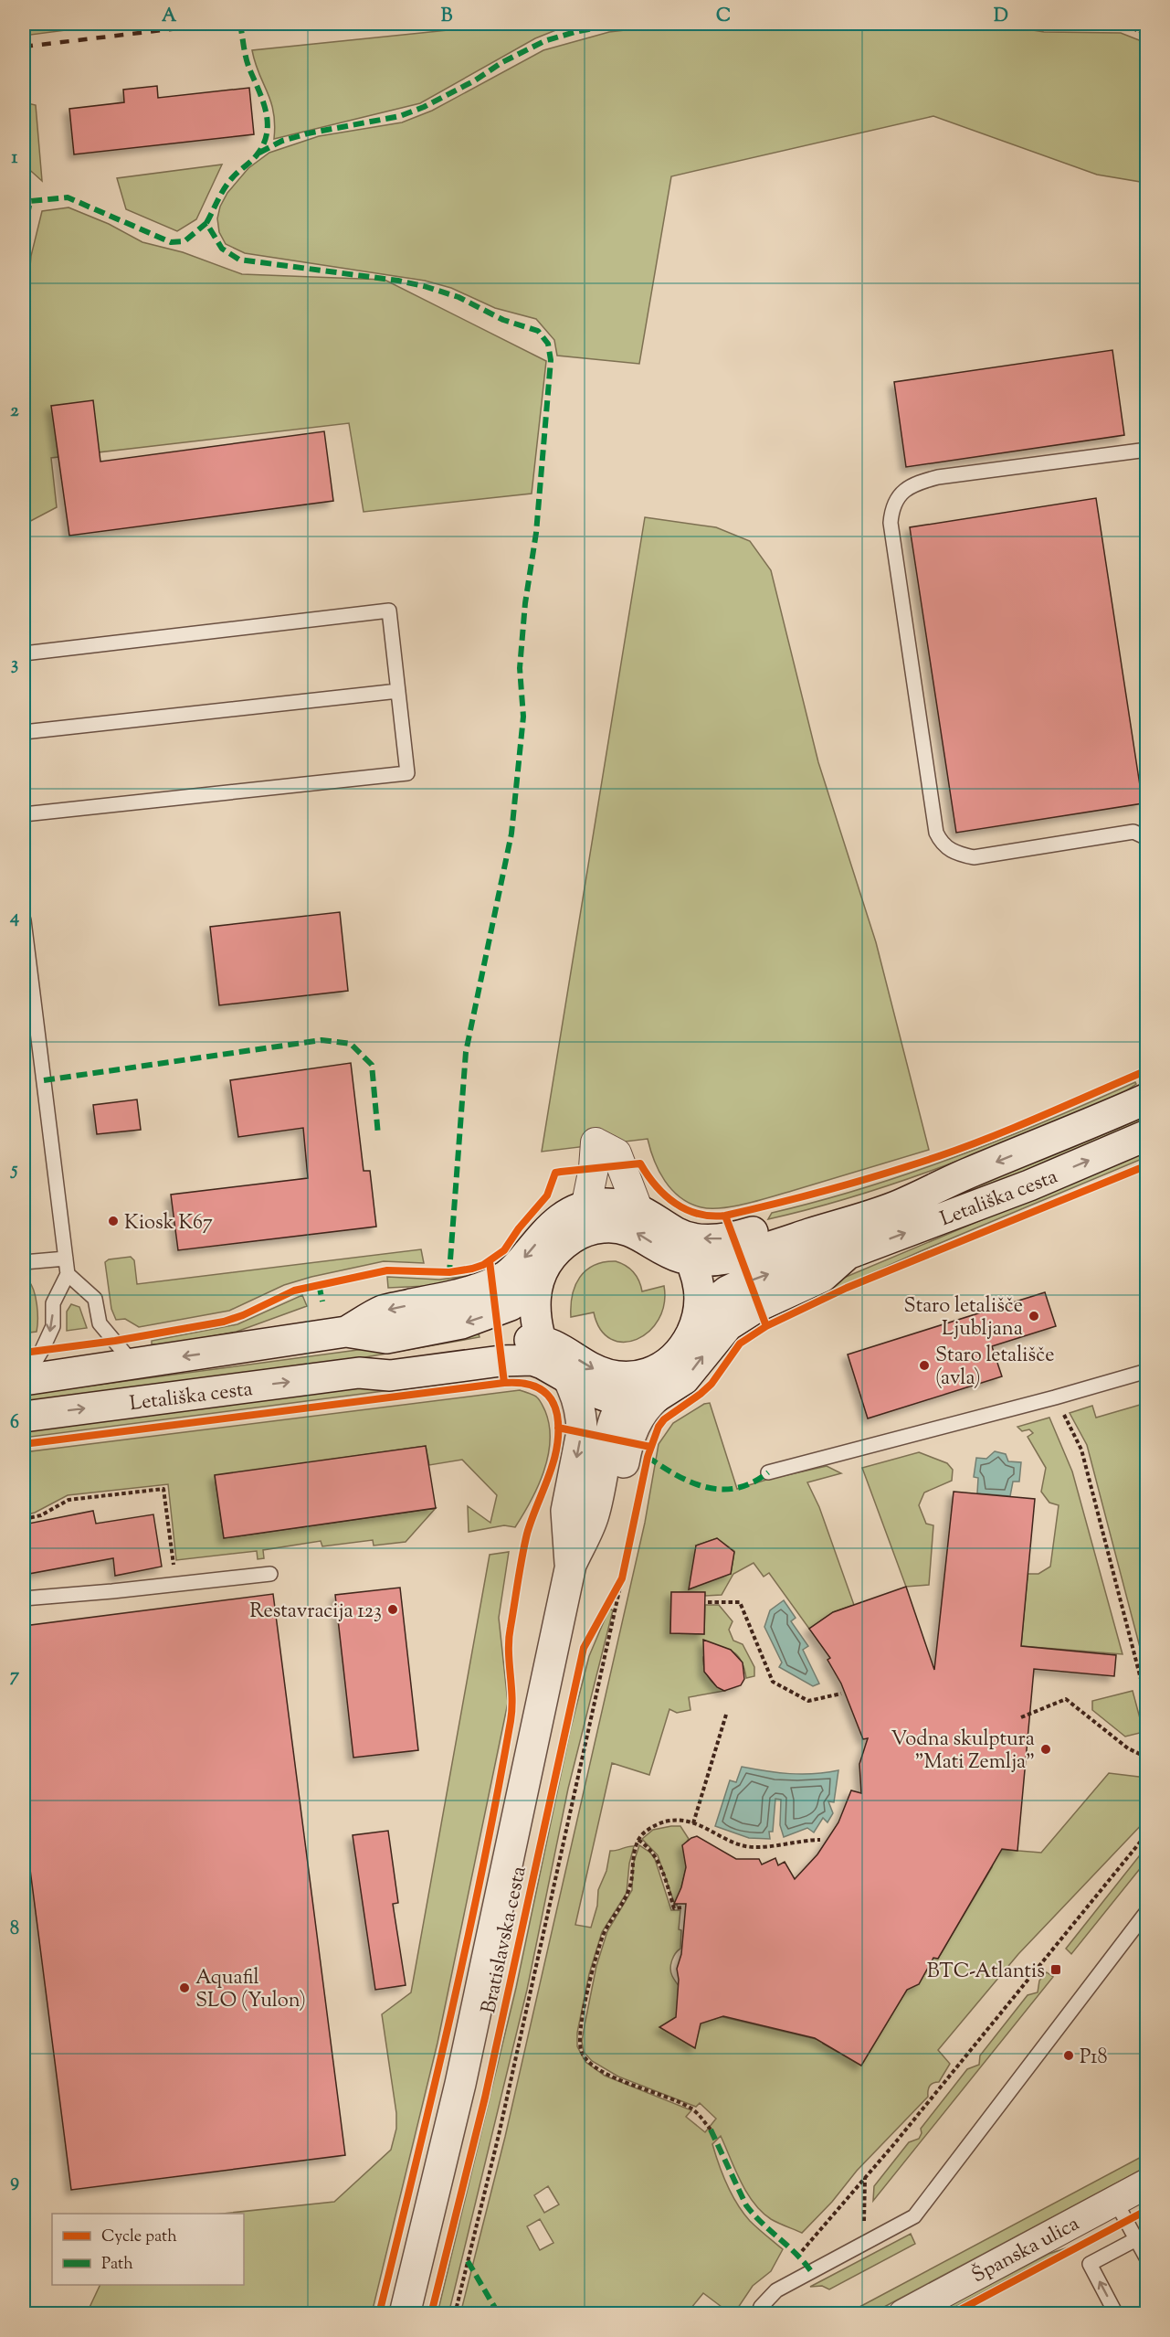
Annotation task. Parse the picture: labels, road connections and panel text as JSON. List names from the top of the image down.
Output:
{
  "streets": {
    "main road": ["Letališka cesta", "Bratislavska cesta"],
    "street": ["Španska ulica"]
  },
  "crossings": [
    ["Letališka cesta", "Bratislavska cesta"]
  ],
  "places": {
    "other": [
      "Kiosk K67",
      "Staro letališče Ljubljana",
      "Staro letališče (avla)",
      "Restavracija 123",
      "Vodna skulptura \"Mati Zemlja\"",
      "Aquafil SLO (Yulon)",
      "P18"
    ],
    "transit": ["BTC-Atlantis"]
  },
  "legend": ["Cycle path", "Path"],
  "grid": {
    "columns": [
      "A",
      "B",
      "C",
      "D"
    ],
    "rows": [
      "1",
      "2",
      "3",
      "4",
      "5",
      "6",
      "7",
      "8",
      "9"
    ]
  }
}
